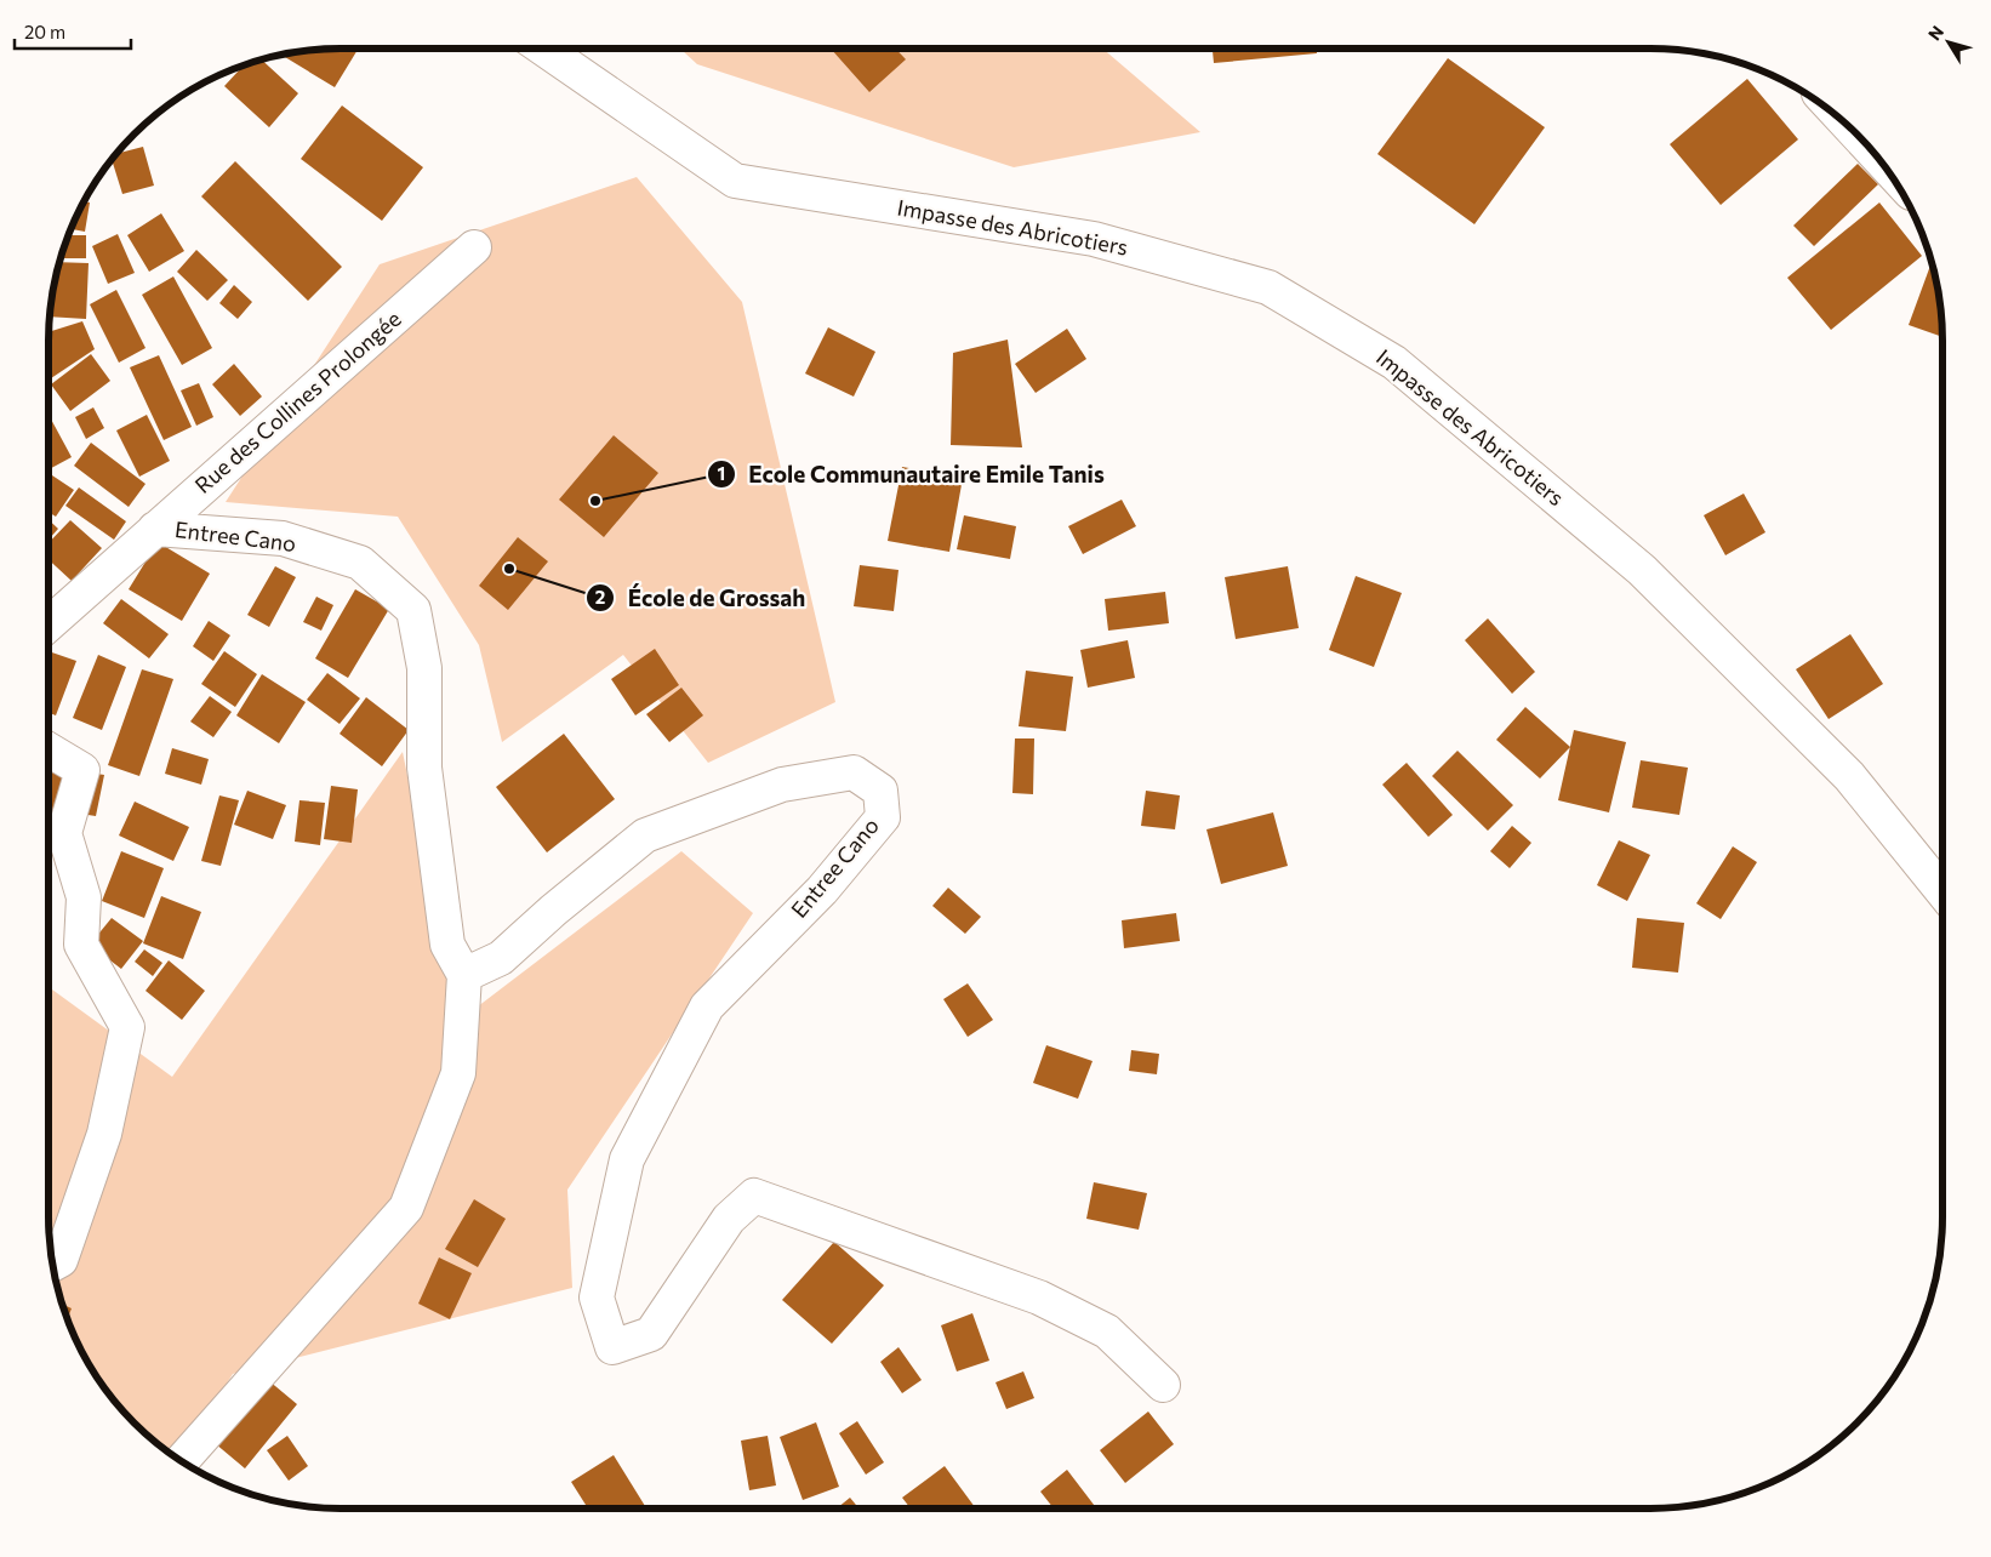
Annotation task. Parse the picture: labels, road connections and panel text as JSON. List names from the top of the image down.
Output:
{
  "streets": {
    "street": ["Impasse des Abricotiers", "Rue des Collines Prolongée", "Entree Cano"]
  },
  "crossings": [
    ["Rue des Collines Prolongée", "Entree Cano"]
  ],
  "places": ["Ecole Communautaire Emile Tanis", "École de Grossah"],
  "scale_bar": "20 m",
  "north": "top left"
}
